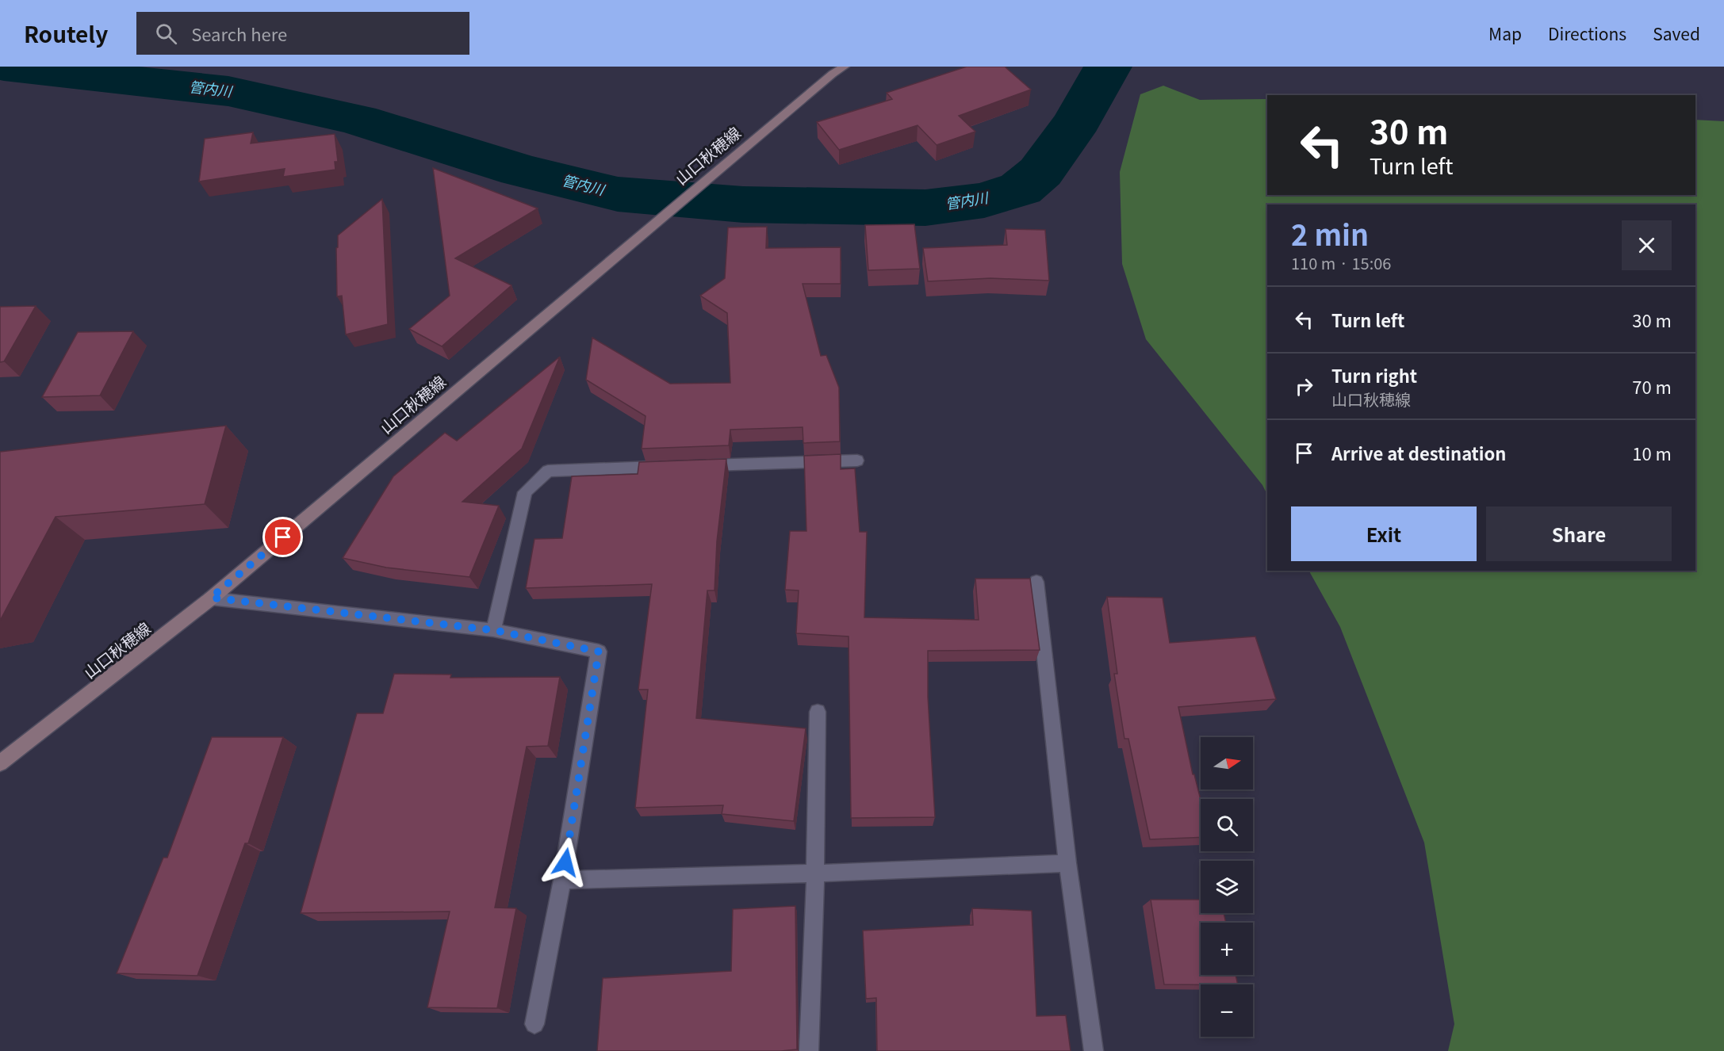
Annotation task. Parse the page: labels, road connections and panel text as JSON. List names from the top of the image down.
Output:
{
  "streets": {
    "main road": ["山口秋穂線"]
  },
  "water": ["管内川"],
  "north": "right",
  "page": {
    "header": "Routely",
    "search": "Search here",
    "nav": ["Map", "Directions", "Saved"],
    "turn": ["30 m", "Turn left"],
    "heading": ["2 min", "110 m · 15:06"],
    "list": [
      {
        "name": "Turn left",
        "value": "30 m"
      },
      {
        "name": "Turn right",
        "note": "山口秋穂線",
        "value": "70 m"
      },
      {
        "name": "Arrive at destination",
        "value": "10 m"
      }
    ],
    "buttons": ["Exit", "Share"],
    "map_buttons": ["+", "−"]
  }
}
